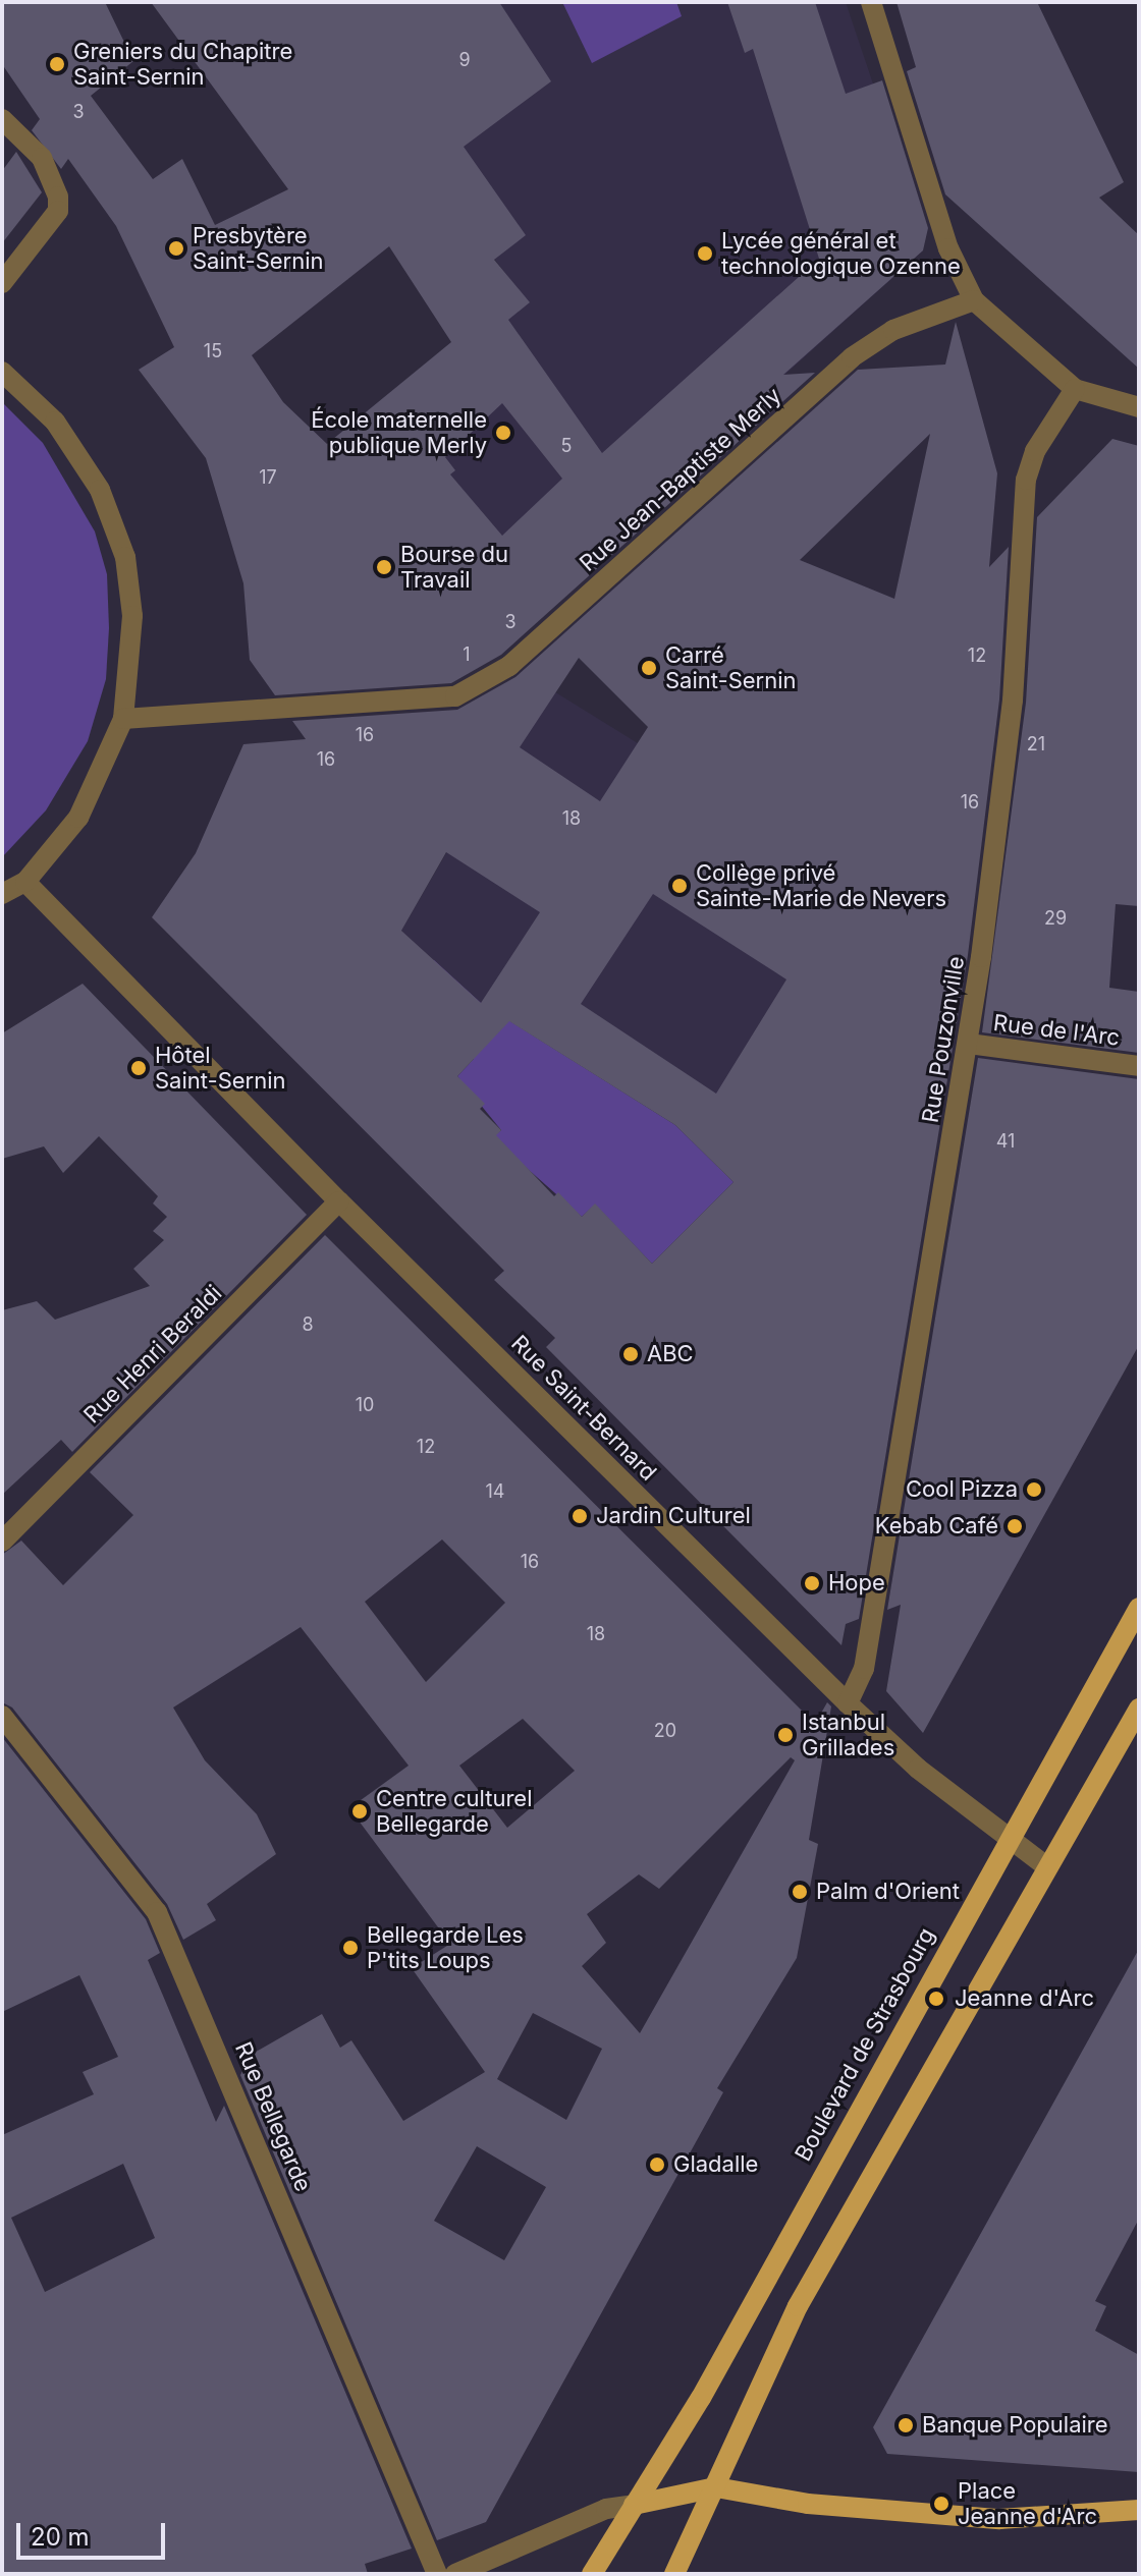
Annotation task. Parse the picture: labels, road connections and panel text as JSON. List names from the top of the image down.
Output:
{
  "streets": {
    "main road": ["Boulevard de Strasbourg"],
    "street": [
      "Rue Jean-Baptiste Merly",
      "Rue de l'Arc",
      "Rue Pouzonville",
      "Rue Henri Beraldi",
      "Rue Saint-Bernard",
      "Rue Bellegarde"
    ]
  },
  "crossings": [
    ["Rue de l'Arc", "Rue Pouzonville"],
    ["Rue Pouzonville", "Rue Saint-Bernard"],
    ["Rue Henri Beraldi", "Rue Saint-Bernard"],
    ["Rue Saint-Bernard", "Boulevard de Strasbourg"]
  ],
  "places": [
    "Greniers du Chapitre Saint-Sernin",
    "Presbytère Saint-Sernin",
    "Lycée général et technologique Ozenne",
    "École maternelle publique Merly",
    "Bourse du Travail",
    "Carré Saint-Sernin",
    "Collège privé Sainte-Marie de Nevers",
    "Hôtel Saint-Sernin",
    "ABC",
    "Cool Pizza",
    "Jardin Culturel",
    "Kebab Café",
    "Hope",
    "Istanbul Grillades",
    "Centre culturel Bellegarde",
    "Palm d'Orient",
    "Bellegarde Les P'tits Loups",
    "Jeanne d'Arc",
    "Gladalle",
    "Banque Populaire",
    "Place Jeanne d'Arc"
  ],
  "house_numbers": [
    "9",
    "3",
    "15",
    "5",
    "17",
    "3",
    "1",
    "12",
    "16",
    "21",
    "16",
    "16",
    "18",
    "29",
    "41",
    "8",
    "10",
    "12",
    "14",
    "16",
    "18",
    "20"
  ],
  "scale_bar": "20 m"
}
